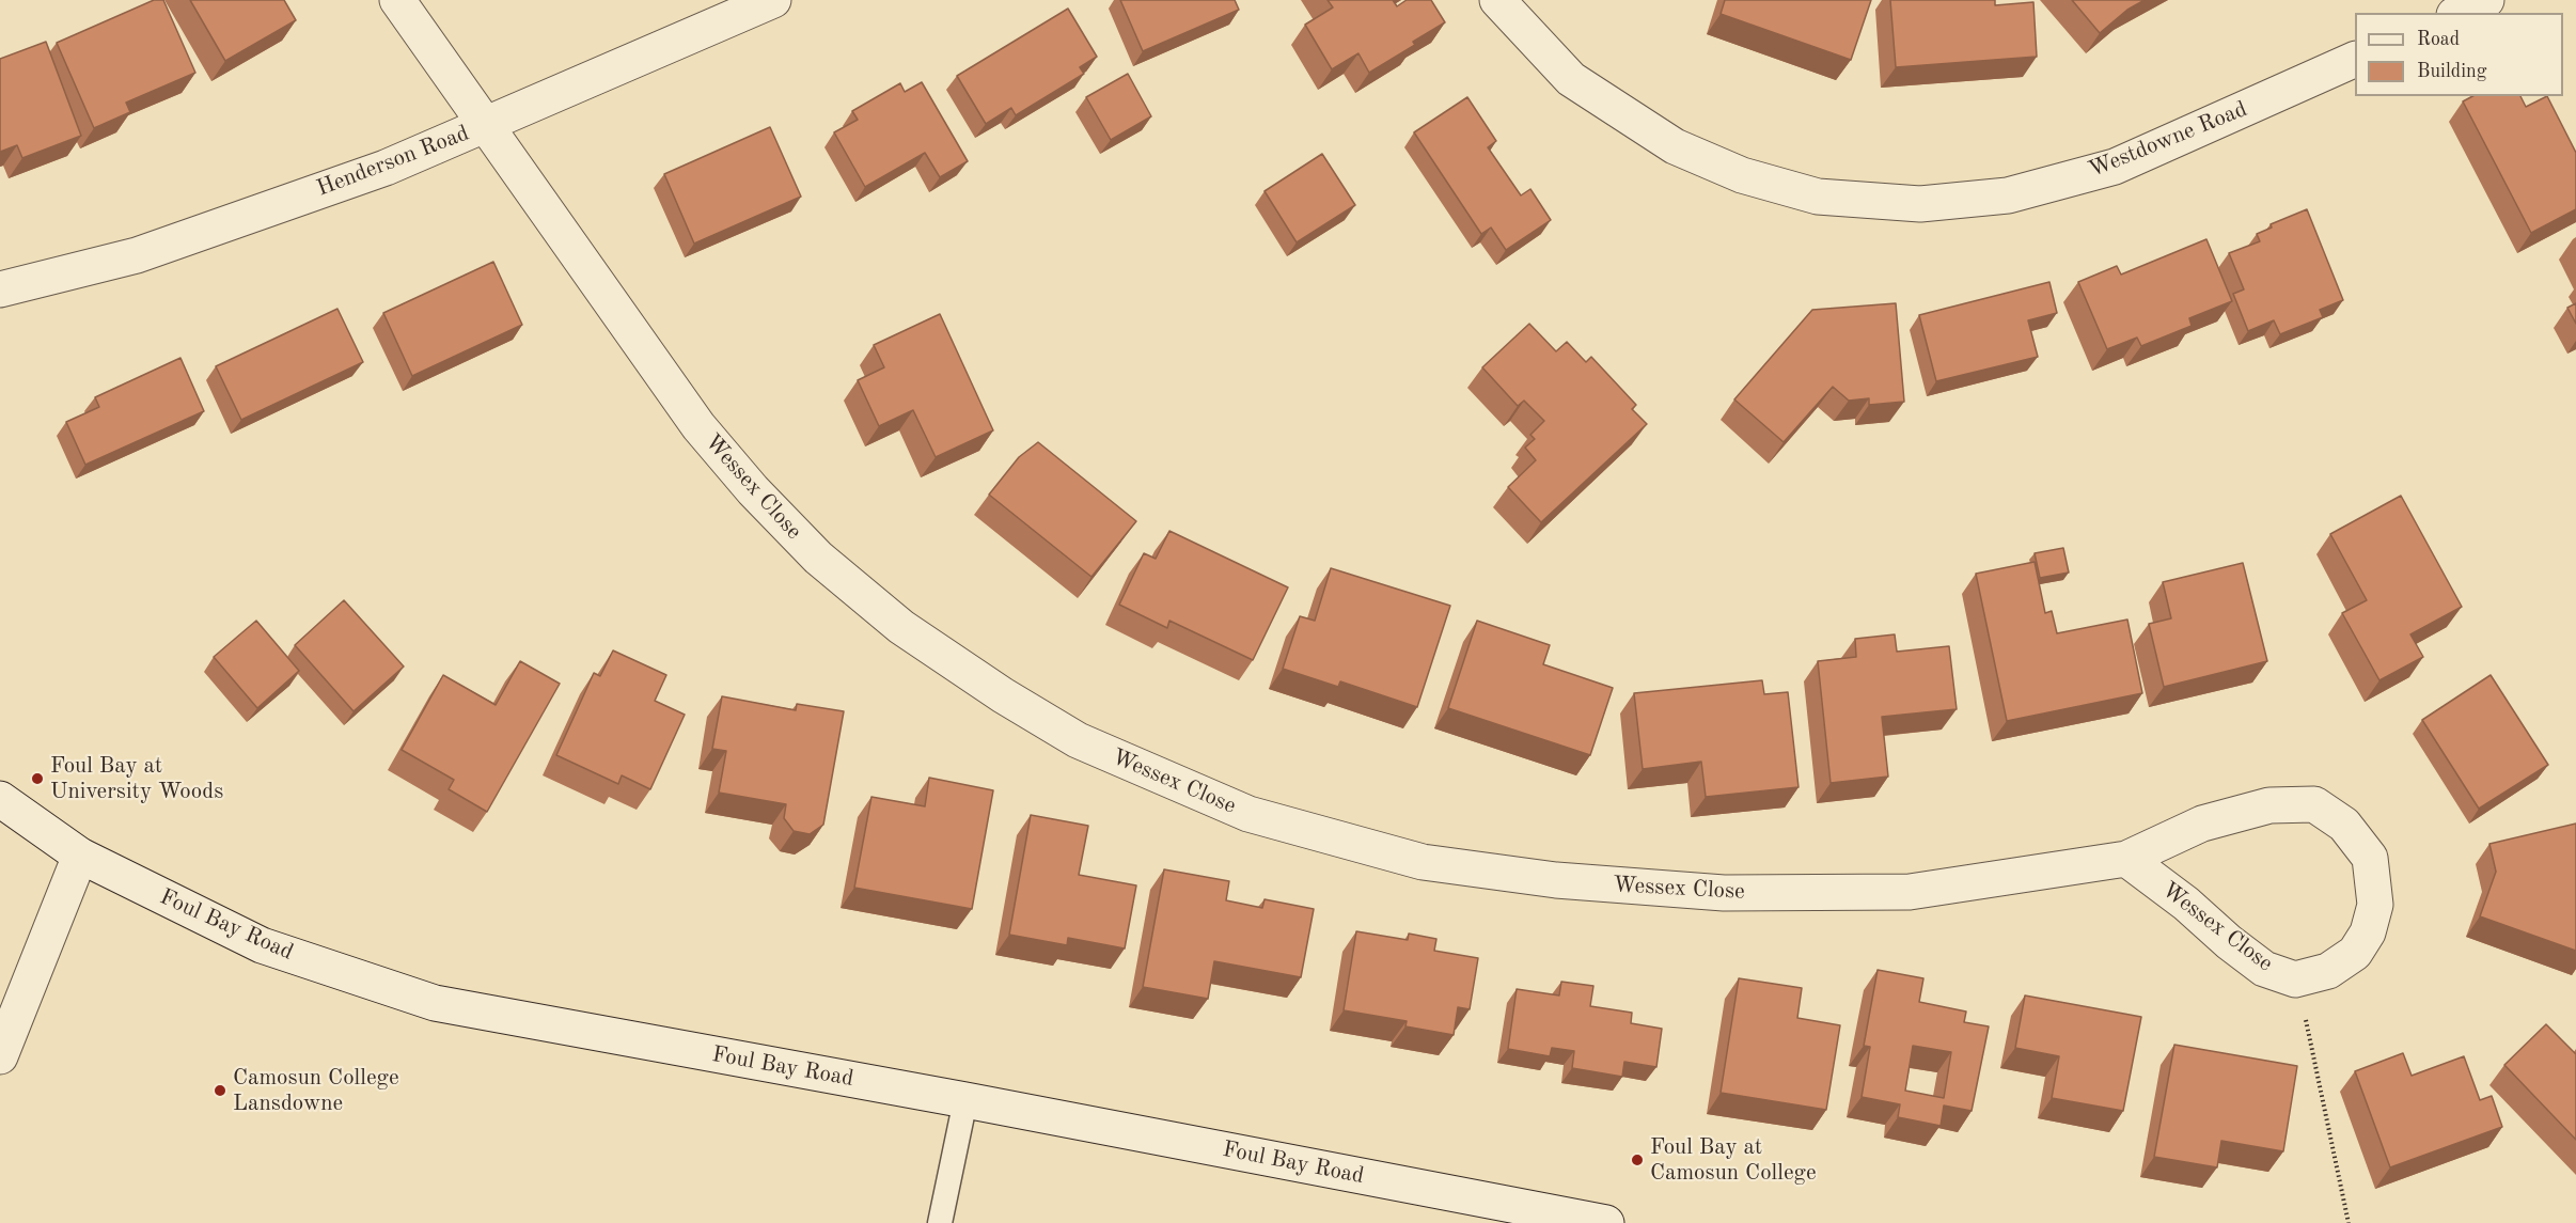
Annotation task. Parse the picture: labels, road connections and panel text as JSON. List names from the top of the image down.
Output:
{
  "streets": {
    "street": [
      "Westdowne Road",
      "Henderson Road",
      "Wessex Close",
      "Foul Bay Road"
    ]
  },
  "crossings": [
    ["Henderson Road", "Wessex Close"]
  ],
  "places": ["Foul Bay at University Woods", "Camosun College Lansdowne", "Foul Bay at Camosun College"],
  "legend": ["Road", "Building"]
}
